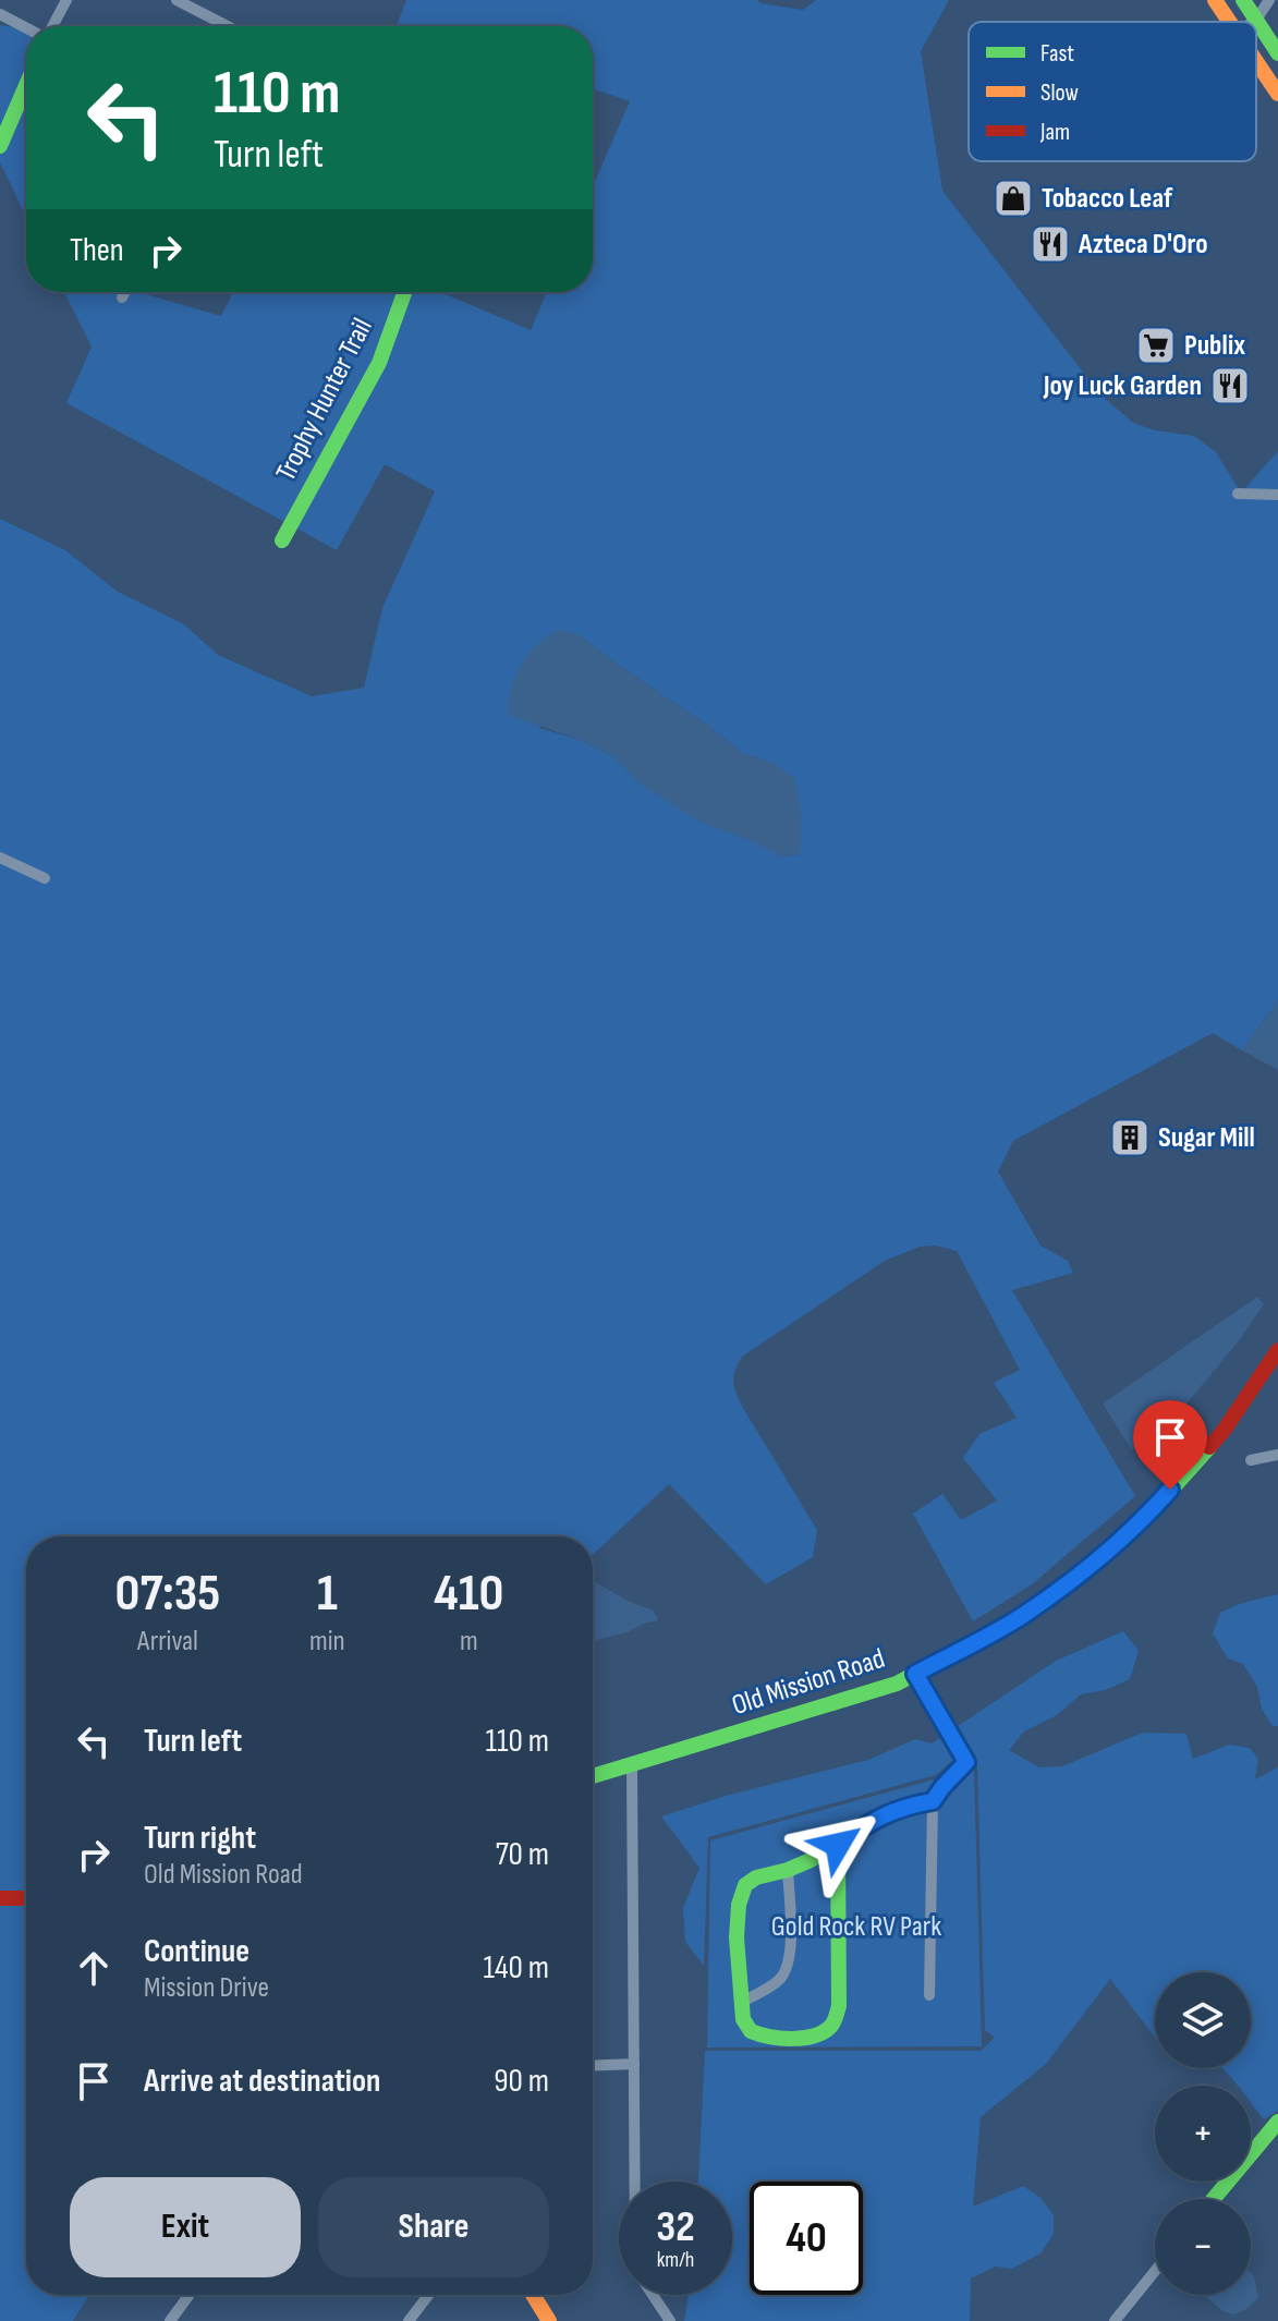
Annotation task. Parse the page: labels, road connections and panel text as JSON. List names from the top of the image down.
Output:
{
  "streets": {
    "street": ["Trophy Hunter Trail", "Old Mission Road"]
  },
  "parks": ["Gold Rock RV Park"],
  "places": {
    "shop": ["Tobacco Leaf"],
    "restaurant": ["Azteca D'Oro", "Joy Luck Garden"],
    "supermarket": ["Publix"],
    "building": ["Sugar Mill"]
  },
  "legend": ["Fast", "Slow", "Jam"],
  "page": {
    "turn": ["110 m", "Turn left"],
    "then": "Then",
    "eta": [
      "07:35",
      "Arrival",
      "1",
      "min",
      "410",
      "m"
    ],
    "list": [
      {
        "name": "Turn left",
        "value": "110 m"
      },
      {
        "name": "Turn right",
        "note": "Old Mission Road",
        "value": "70 m"
      },
      {
        "name": "Continue",
        "note": "Mission Drive",
        "value": "140 m"
      },
      {
        "name": "Arrive at destination",
        "value": "90 m"
      }
    ],
    "map_buttons": ["+", "−"],
    "buttons": ["Exit", "Share"],
    "speed": "32 km/h",
    "limit": "40"
  }
}
